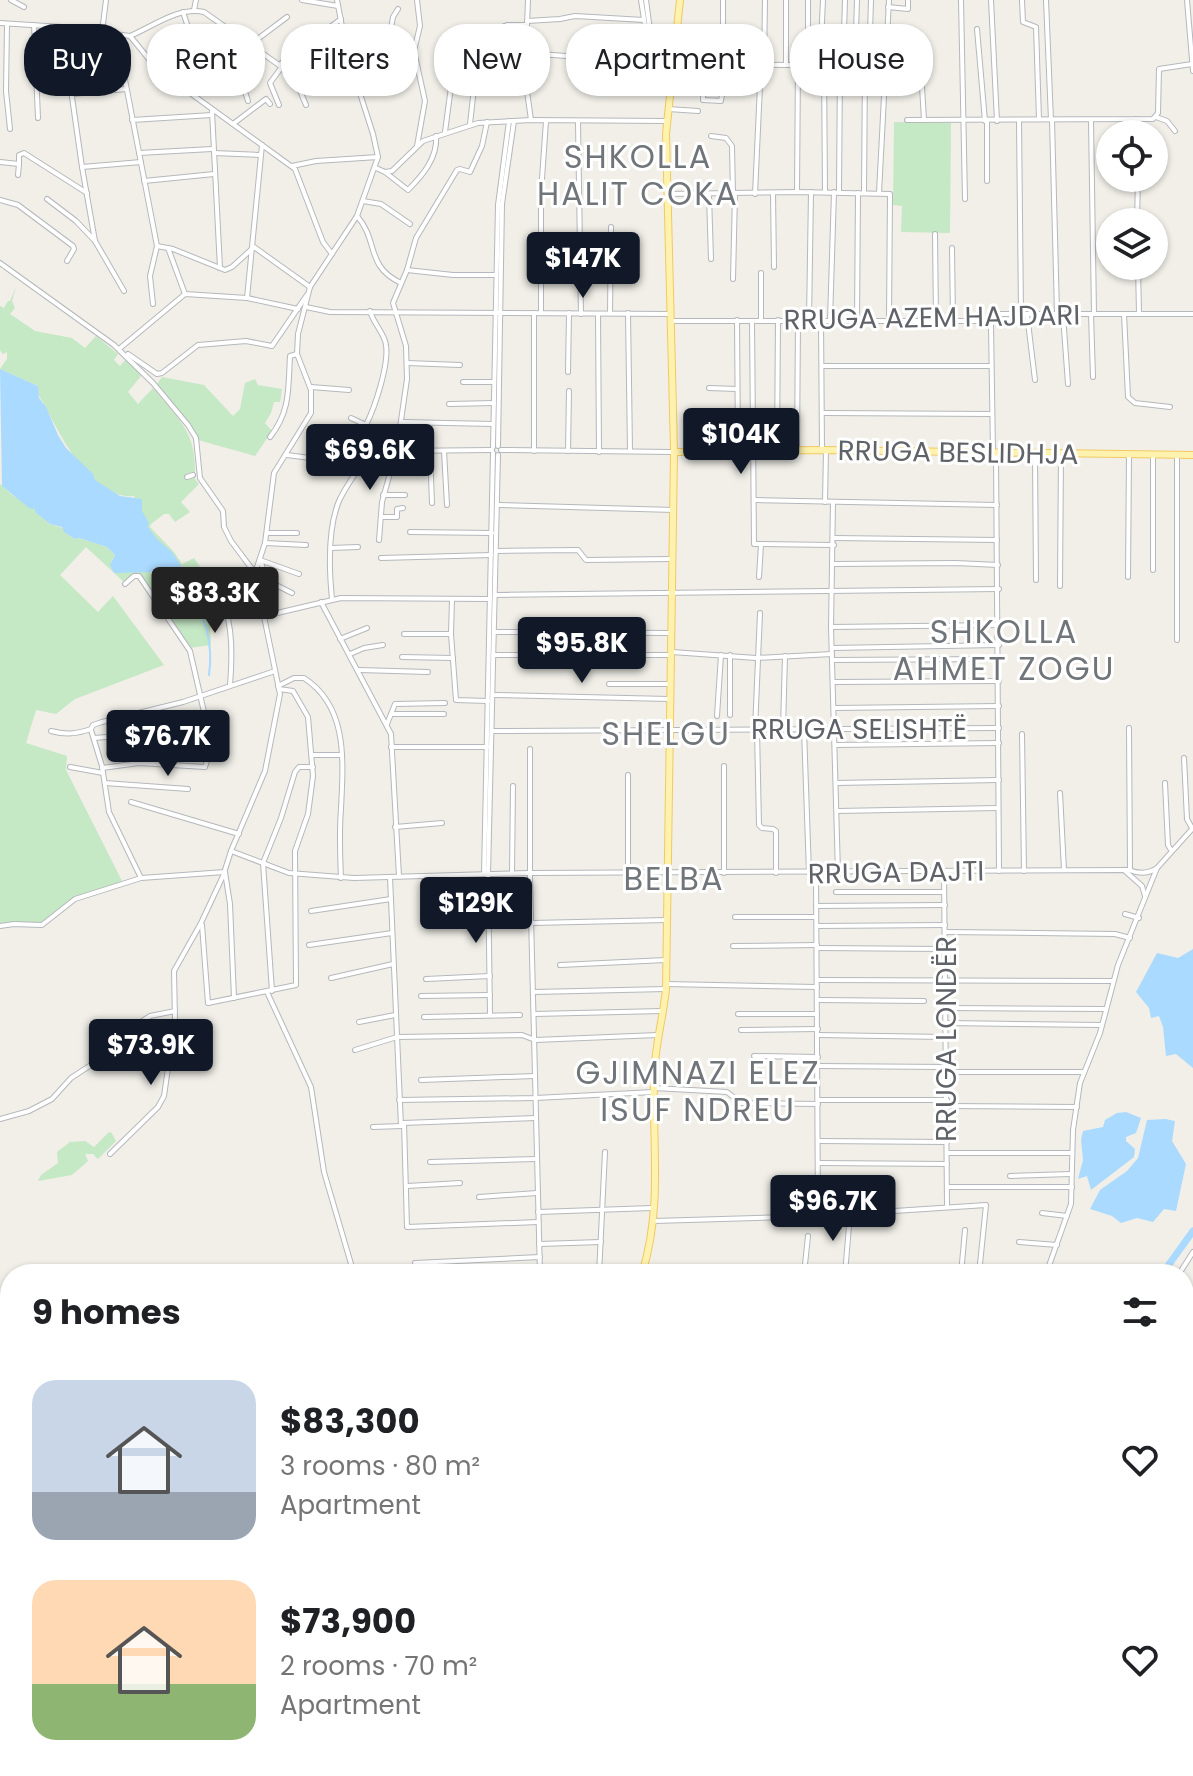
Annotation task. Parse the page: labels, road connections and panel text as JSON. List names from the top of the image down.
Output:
{
  "streets": {
    "main road": ["RRUGA BESLIDHJA"],
    "street": [
      "RRUGA AZEM HAJDARI",
      "RRUGA SELISHTË",
      "RRUGA DAJTI",
      "RRUGA LONDËR"
    ]
  },
  "crossings": [
    ["RRUGA DAJTI", "RRUGA LONDËR"]
  ],
  "districts": [
    "SHKOLLA HALIT COKA",
    "SHKOLLA AHMET ZOGU",
    "SHELGU",
    "BELBA",
    "GJIMNAZI ELEZ ISUF NDREU"
  ],
  "page": {
    "chip": [
      "Buy",
      "Rent",
      "Filters",
      "New",
      "Apartment",
      "House"
    ],
    "price": [
      "$147K",
      "$104K",
      "$69.6K",
      "$83.3K",
      "$95.8K",
      "$76.7K",
      "$129K",
      "$73.9K",
      "$96.7K"
    ],
    "heading": "9 homes",
    "list": [
      {
        "name": "$83,300",
        "note": "3 rooms · 80 m² · Apartment"
      },
      {
        "name": "$73,900",
        "note": "2 rooms · 70 m² · Apartment"
      }
    ]
  }
}
